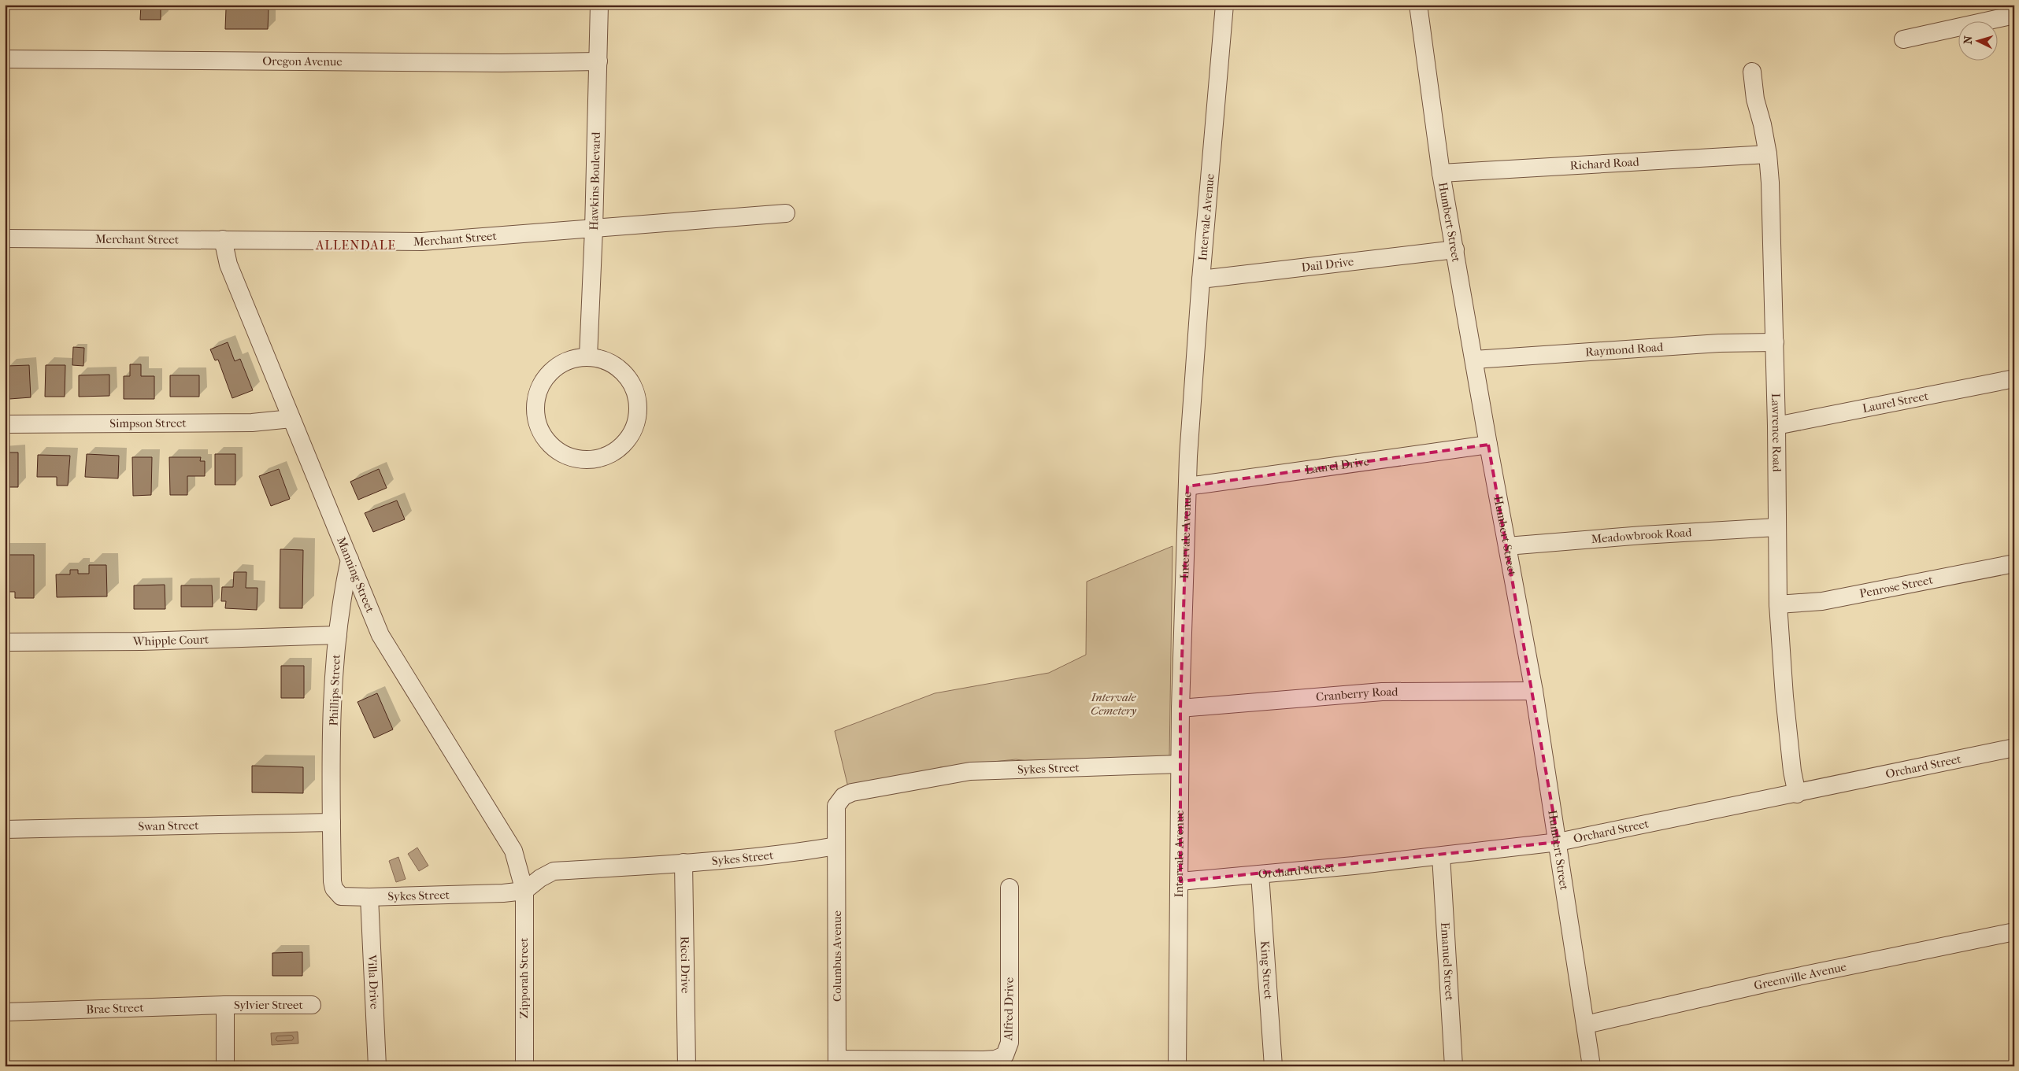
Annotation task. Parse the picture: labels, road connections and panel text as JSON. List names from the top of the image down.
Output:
{
  "streets": {
    "street": [
      "Oregon Avenue",
      "Richard Road",
      "Hawkins Boulevard",
      "Intervale Avenue",
      "Humbert Street",
      "Merchant Street",
      "Dail Drive",
      "Raymond Road",
      "Laurel Street",
      "Simpson Street",
      "Lawrence Road",
      "Laurel Drive",
      "Meadowbrook Road",
      "Manning Street",
      "Penrose Street",
      "Whipple Court",
      "Phillips Street",
      "Cranberry Road",
      "Orchard Street",
      "Sykes Street",
      "Swan Street",
      "Columbus Avenue",
      "Emanuel Street",
      "Ricci Drive",
      "King Street",
      "Greenville Avenue",
      "Zipporah Street",
      "Villa Drive",
      "Sylvier Street",
      "Brae Street",
      "Alfred Drive"
    ]
  },
  "crossings": [
    ["Oregon Avenue", "Hawkins Boulevard"],
    ["Richard Road", "Humbert Street"],
    ["Richard Road", "Lawrence Road"],
    ["Hawkins Boulevard", "Merchant Street"],
    ["Intervale Avenue", "Dail Drive"],
    ["Intervale Avenue", "Laurel Drive"],
    ["Intervale Avenue", "Cranberry Road"],
    ["Intervale Avenue", "Orchard Street"],
    ["Intervale Avenue", "Sykes Street"],
    ["Humbert Street", "Dail Drive"],
    ["Humbert Street", "Raymond Road"],
    ["Humbert Street", "Laurel Drive"],
    ["Humbert Street", "Meadowbrook Road"],
    ["Humbert Street", "Cranberry Road"],
    ["Humbert Street", "Orchard Street"],
    ["Humbert Street", "Greenville Avenue"],
    ["Merchant Street", "Manning Street"],
    ["Raymond Road", "Lawrence Road"],
    ["Laurel Street", "Lawrence Road"],
    ["Simpson Street", "Manning Street"],
    ["Lawrence Road", "Meadowbrook Road"],
    ["Lawrence Road", "Penrose Street"],
    ["Lawrence Road", "Orchard Street"],
    ["Manning Street", "Phillips Street"],
    ["Manning Street", "Sykes Street"],
    ["Manning Street", "Zipporah Street"],
    ["Whipple Court", "Phillips Street"],
    ["Phillips Street", "Sykes Street"],
    ["Phillips Street", "Swan Street"],
    ["Orchard Street", "Emanuel Street"],
    ["Orchard Street", "King Street"],
    ["Sykes Street", "Swan Street"],
    ["Sykes Street", "Columbus Avenue"],
    ["Sykes Street", "Ricci Drive"],
    ["Sykes Street", "Zipporah Street"],
    ["Sykes Street", "Villa Drive"],
    ["Columbus Avenue", "Alfred Drive"],
    ["Sylvier Street", "Brae Street"]
  ],
  "districts": ["ALLENDALE"],
  "parks": ["Intervale Cemetery"],
  "north": "left"
}
